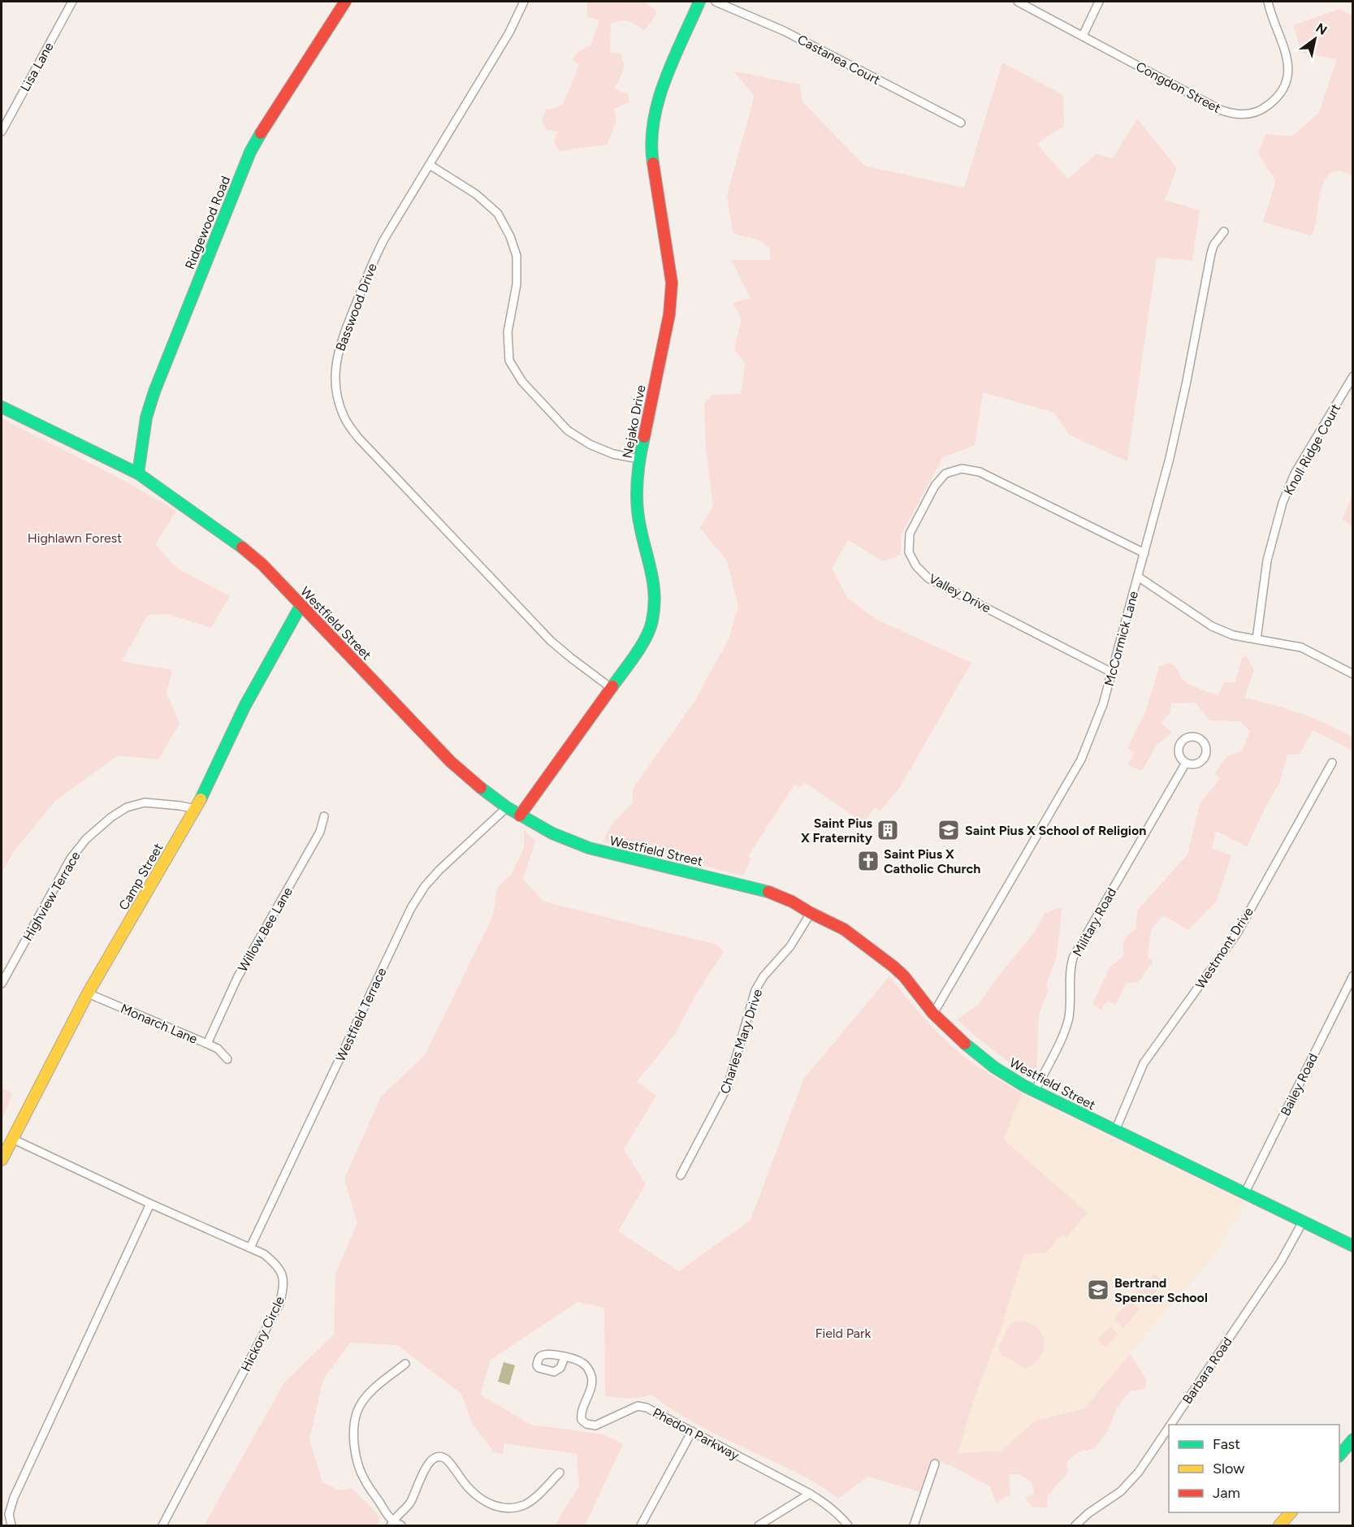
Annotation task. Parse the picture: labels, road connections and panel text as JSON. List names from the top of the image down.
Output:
{
  "streets": {
    "main road": [
      "Ridgewood Road",
      "Nejako Drive",
      "Westfield Street",
      "Camp Street"
    ],
    "street": [
      "Castanea Court",
      "Lisa Lane",
      "Congdon Street",
      "Basswood Drive",
      "Knoll Ridge Court",
      "Valley Drive",
      "McCormick Lane",
      "Highview Terrace",
      "Military Road",
      "Willow Bee Lane",
      "Westmont Drive",
      "Westfield Terrace",
      "Monarch Lane",
      "Charles Mary Drive",
      "Bailey Road",
      "Hickory Circle",
      "Barbara Road",
      "Phedon Parkway"
    ]
  },
  "crossings": [
    ["Ridgewood Road", "Westfield Street"],
    ["Basswood Drive", "Nejako Drive"],
    ["Nejako Drive", "Westfield Street"],
    ["Valley Drive", "McCormick Lane"],
    ["Westfield Street", "McCormick Lane"],
    ["Westfield Street", "Camp Street"],
    ["Westfield Street", "Military Road"],
    ["Westfield Street", "Westmont Drive"],
    ["Westfield Street", "Westfield Terrace"],
    ["Westfield Street", "Charles Mary Drive"],
    ["Westfield Street", "Bailey Road"],
    ["Westfield Street", "Barbara Road"],
    ["Camp Street", "Highview Terrace"],
    ["Camp Street", "Monarch Lane"],
    ["Camp Street", "Hickory Circle"],
    ["Willow Bee Lane", "Monarch Lane"],
    ["Westfield Terrace", "Hickory Circle"]
  ],
  "parks": ["Highlawn Forest", "Field Park"],
  "places": {
    "building": ["Saint Pius X Fraternity"],
    "school or university": ["Saint Pius X School of Religion", "Bertrand Spencer School"],
    "church": ["Saint Pius X Catholic Church"]
  },
  "legend": ["Fast", "Slow", "Jam"],
  "north": "top right"
}
